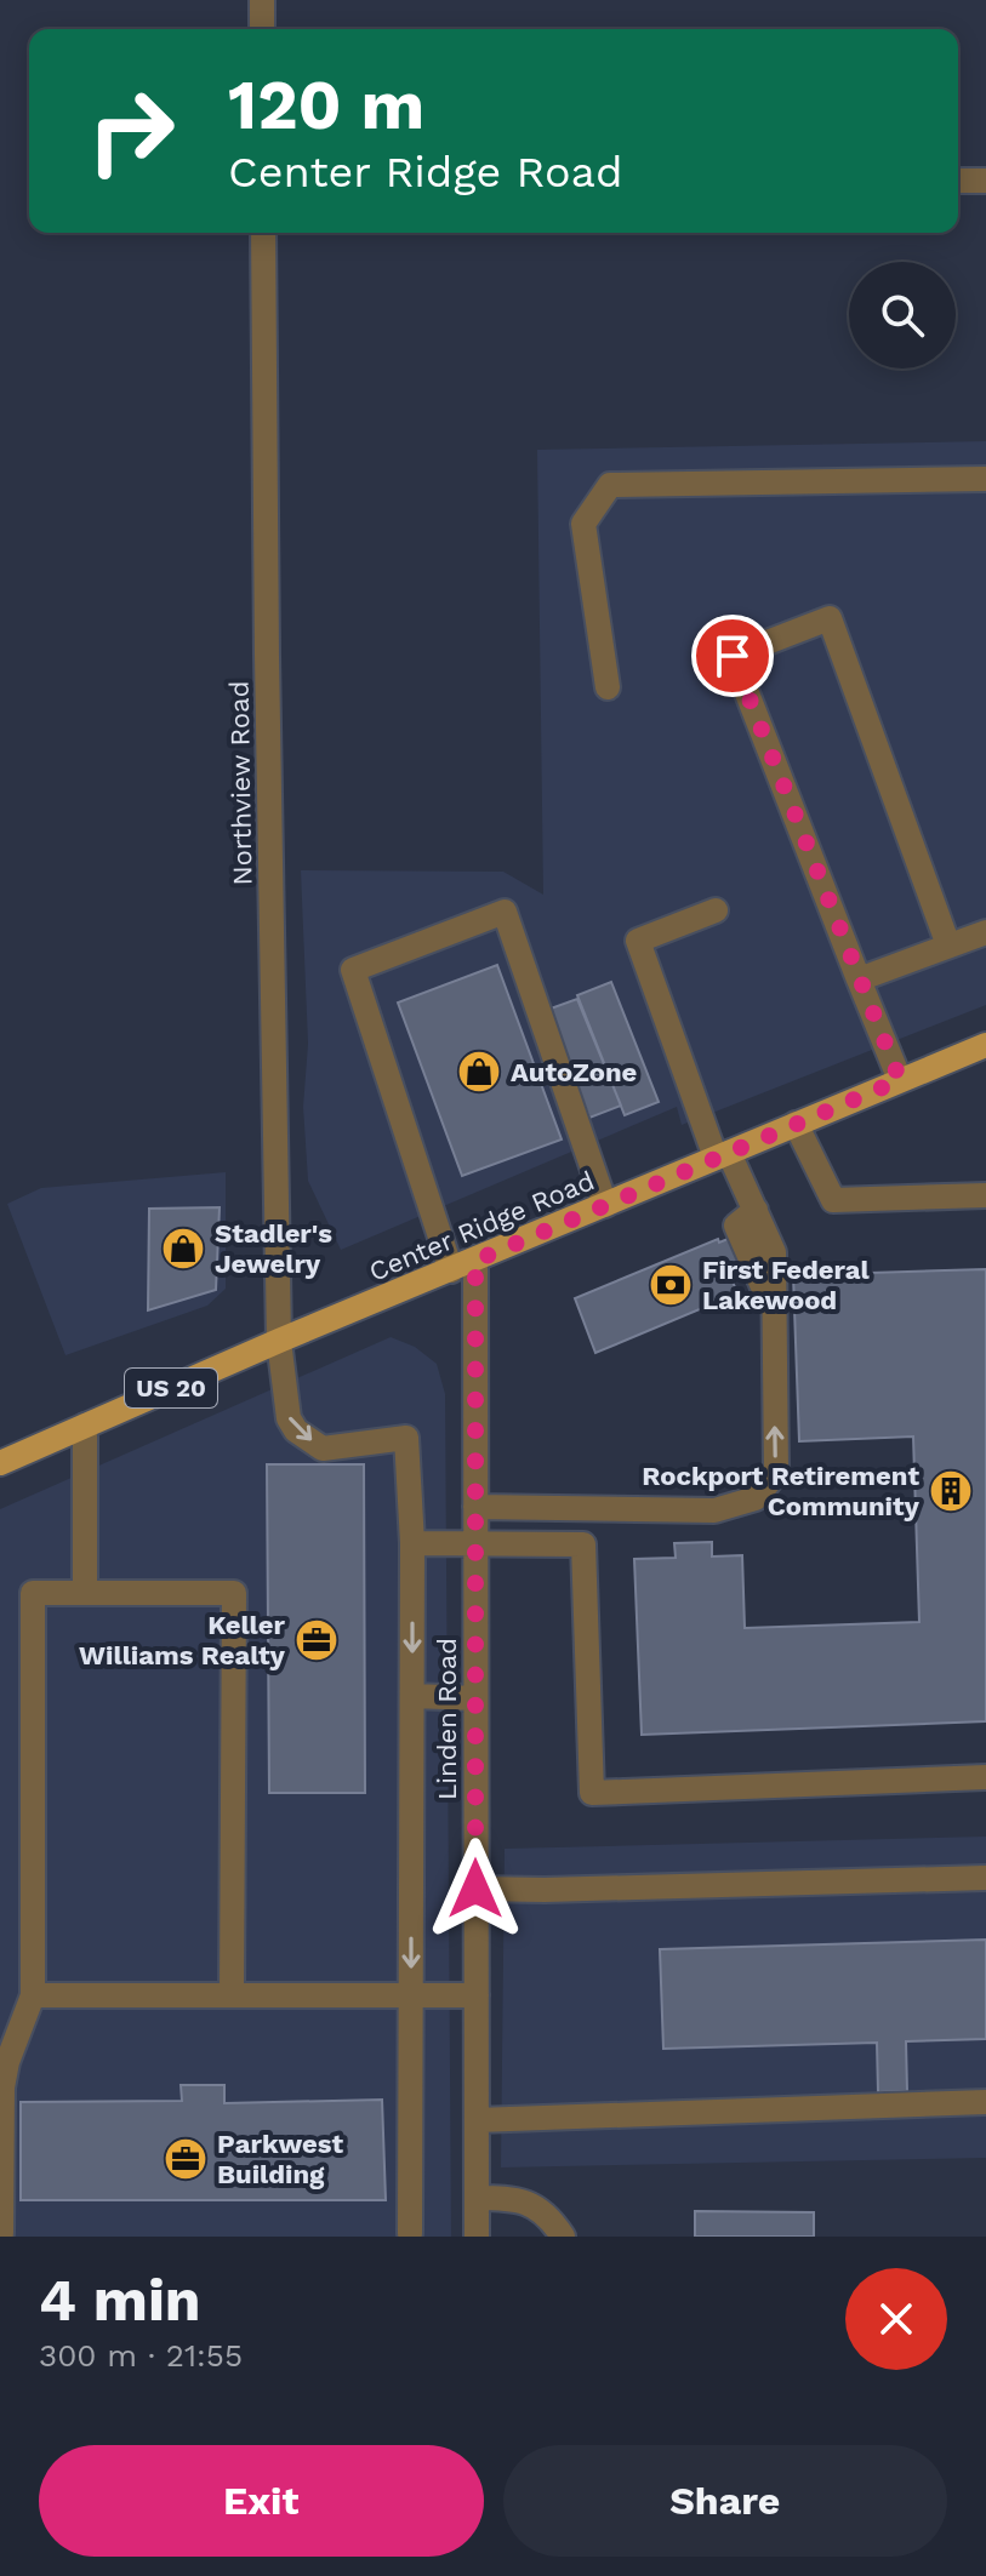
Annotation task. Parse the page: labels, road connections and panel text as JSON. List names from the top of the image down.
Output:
{
  "streets": {
    "main road": ["Center Ridge Road", "US 20"],
    "street": ["Northview Road", "Linden Road"]
  },
  "crossings": [
    ["Northview Road", "Center Ridge Road"],
    ["Center Ridge Road", "Linden Road"]
  ],
  "places": {
    "shop": ["AutoZone", "Stadler's Jewelry"],
    "bank": ["First Federal Lakewood"],
    "building": ["Rockport Retirement Community"],
    "office": ["Keller Williams Realty", "Parkwest Building"]
  },
  "page": {
    "turn": ["120 m", "Center Ridge Road"],
    "heading": ["4 min", "300 m · 21:55"],
    "buttons": ["Exit", "Share"]
  }
}
